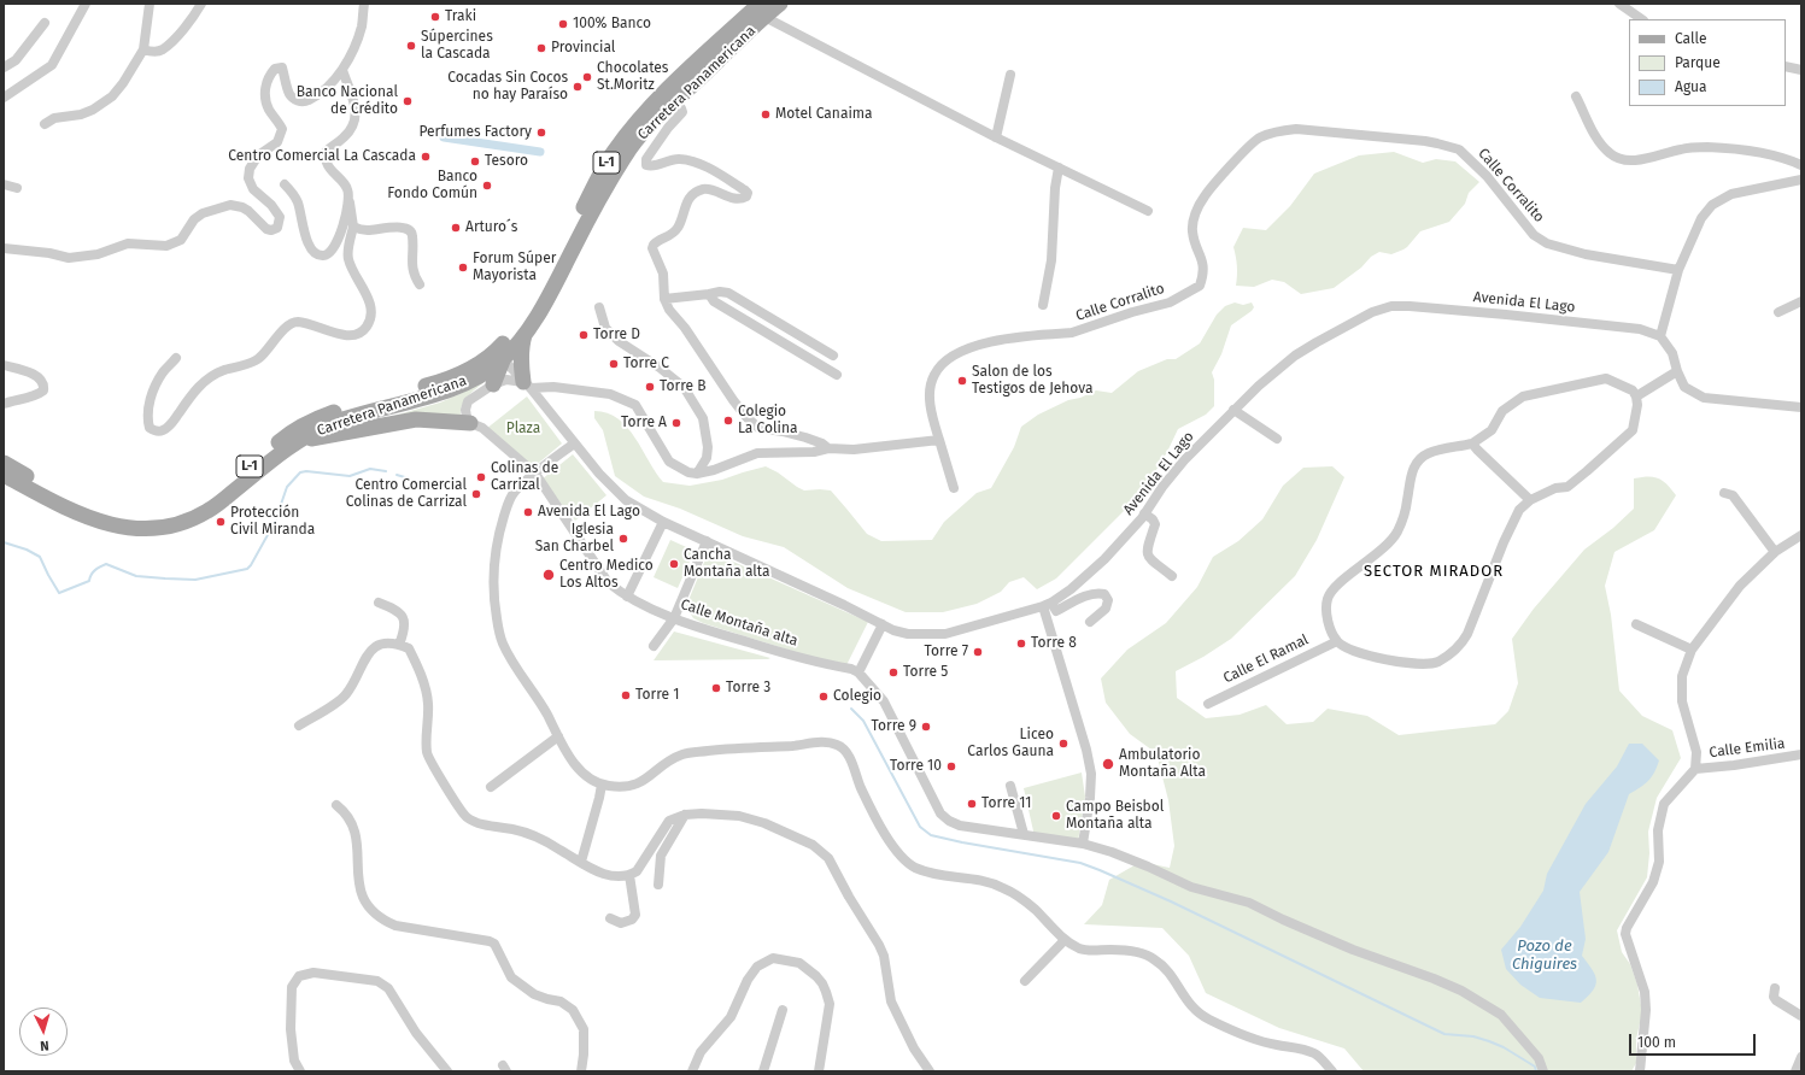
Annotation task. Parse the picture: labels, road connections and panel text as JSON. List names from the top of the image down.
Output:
{
  "streets": {
    "main road": ["Carretera Panamericana", "L-1"],
    "street": [
      "Calle Corralito",
      "Avenida El Lago",
      "Calle Montaña alta",
      "Calle El Ramal",
      "Calle Emilia"
    ]
  },
  "crossings": [
    ["Carretera Panamericana", "L-1"],
    ["Carretera Panamericana", "Avenida El Lago"],
    ["L-1", "Avenida El Lago"]
  ],
  "districts": ["SECTOR MIRADOR"],
  "water": ["Pozo de Chiguires"],
  "parks": ["Plaza"],
  "places": [
    "Traki",
    "100% Banco",
    "Súpercines la Cascada",
    "Provincial",
    "Chocolates St.Moritz",
    "Cocadas Sin Cocos no hay Paraíso",
    "Banco Nacional de Crédito",
    "Motel Canaima",
    "Perfumes Factory",
    "Centro Comercial La Cascada",
    "Tesoro",
    "Banco Fondo Común",
    "Arturo´s",
    "Forum Súper Mayorista",
    "Torre D",
    "Torre C",
    "Salon de los Testigos de Jehova",
    "Torre B",
    "Colegio La Colina",
    "Torre A",
    "Colinas de Carrizal",
    "Centro Comercial Colinas de Carrizal",
    "Avenida El Lago",
    "Protección Civil Miranda",
    "Iglesia San Charbel",
    "Cancha Montaña alta",
    "Centro Medico Los Altos",
    "Torre 8",
    "Torre 7",
    "Torre 5",
    "Torre 3",
    "Torre 1",
    "Colegio",
    "Torre 9",
    "Liceo Carlos Gauna",
    "Ambulatorio Montaña Alta",
    "Torre 10",
    "Torre 11",
    "Campo Beisbol Montaña alta"
  ],
  "legend": ["Calle", "Parque", "Agua"],
  "scale_bar": "100 m",
  "north": "bottom"
}
